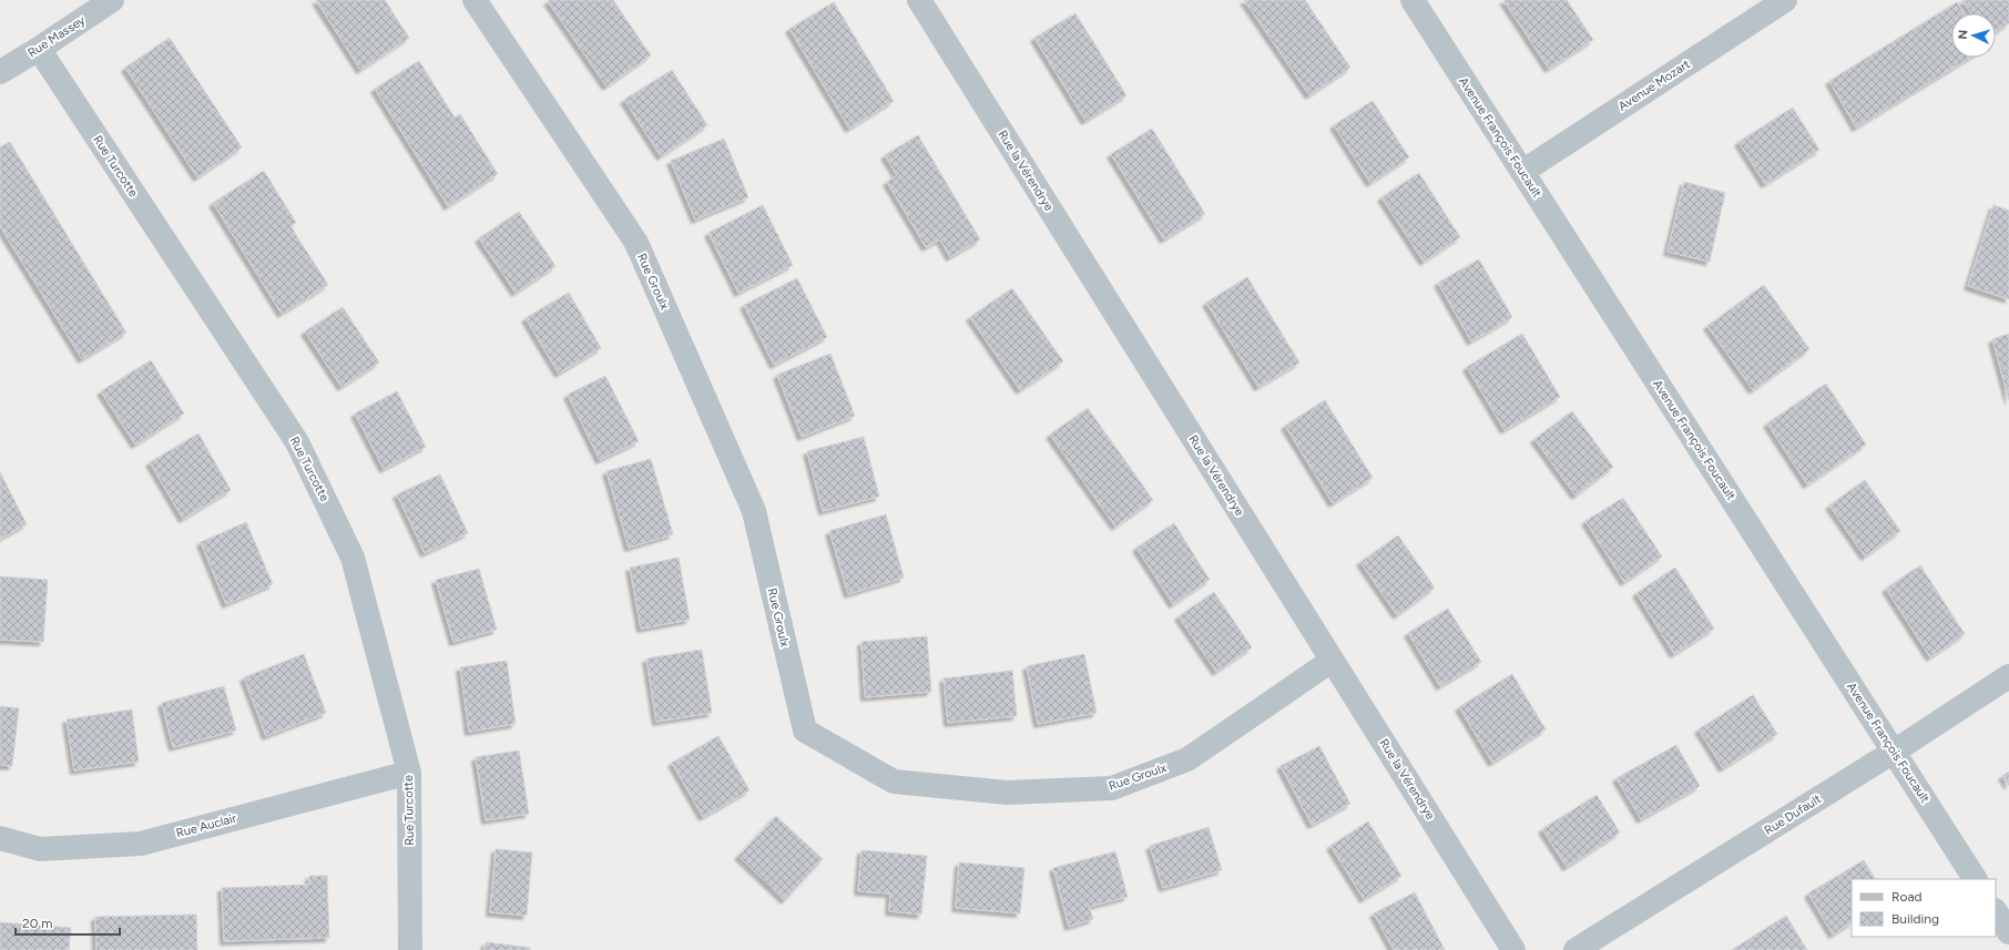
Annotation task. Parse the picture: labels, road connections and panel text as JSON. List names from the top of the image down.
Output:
{
  "streets": {
    "street": [
      "Rue Massey",
      "Avenue Mozart",
      "Avenue François Foucault",
      "Rue Turcotte",
      "Rue la Vérendrye",
      "Rue Groulx",
      "Rue Dufault",
      "Rue Auclair"
    ]
  },
  "crossings": [
    ["Rue Massey", "Rue Turcotte"],
    ["Avenue Mozart", "Avenue François Foucault"],
    ["Avenue François Foucault", "Rue Dufault"],
    ["Rue Turcotte", "Rue Auclair"],
    ["Rue la Vérendrye", "Rue Groulx"]
  ],
  "legend": ["Road", "Building"],
  "scale_bar": "20 m",
  "north": "left"
}
